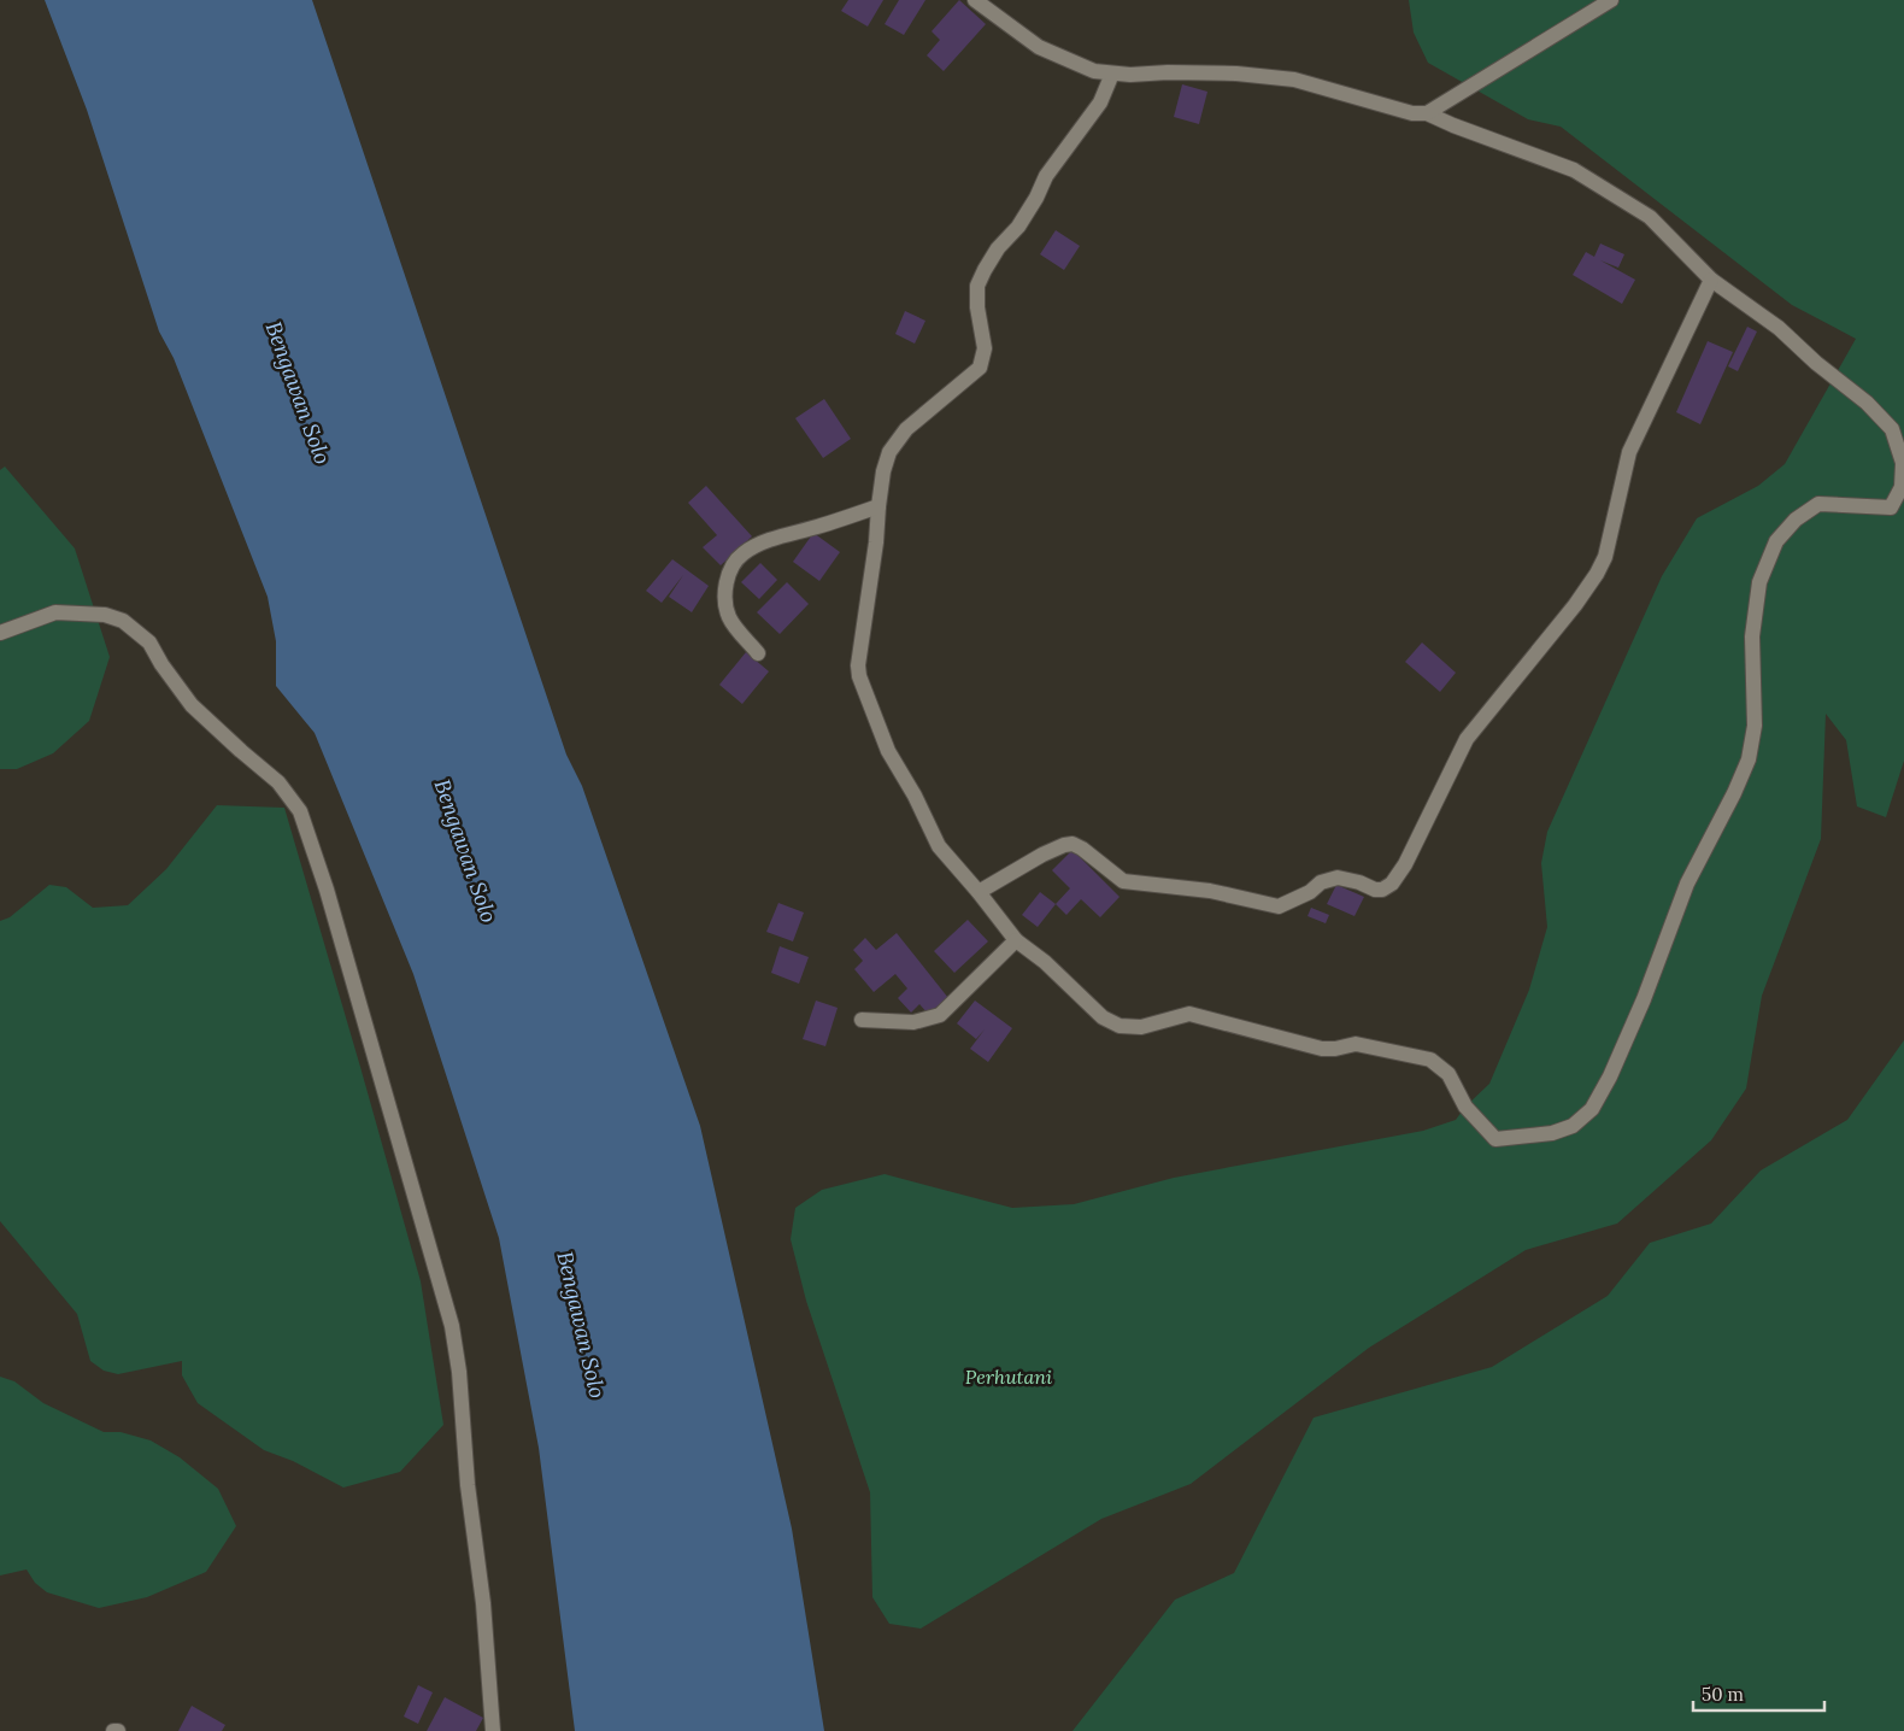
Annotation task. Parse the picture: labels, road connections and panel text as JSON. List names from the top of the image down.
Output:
{
  "water": ["Bengawan Solo"],
  "parks": ["Perhutani"],
  "scale_bar": "50 m"
}
